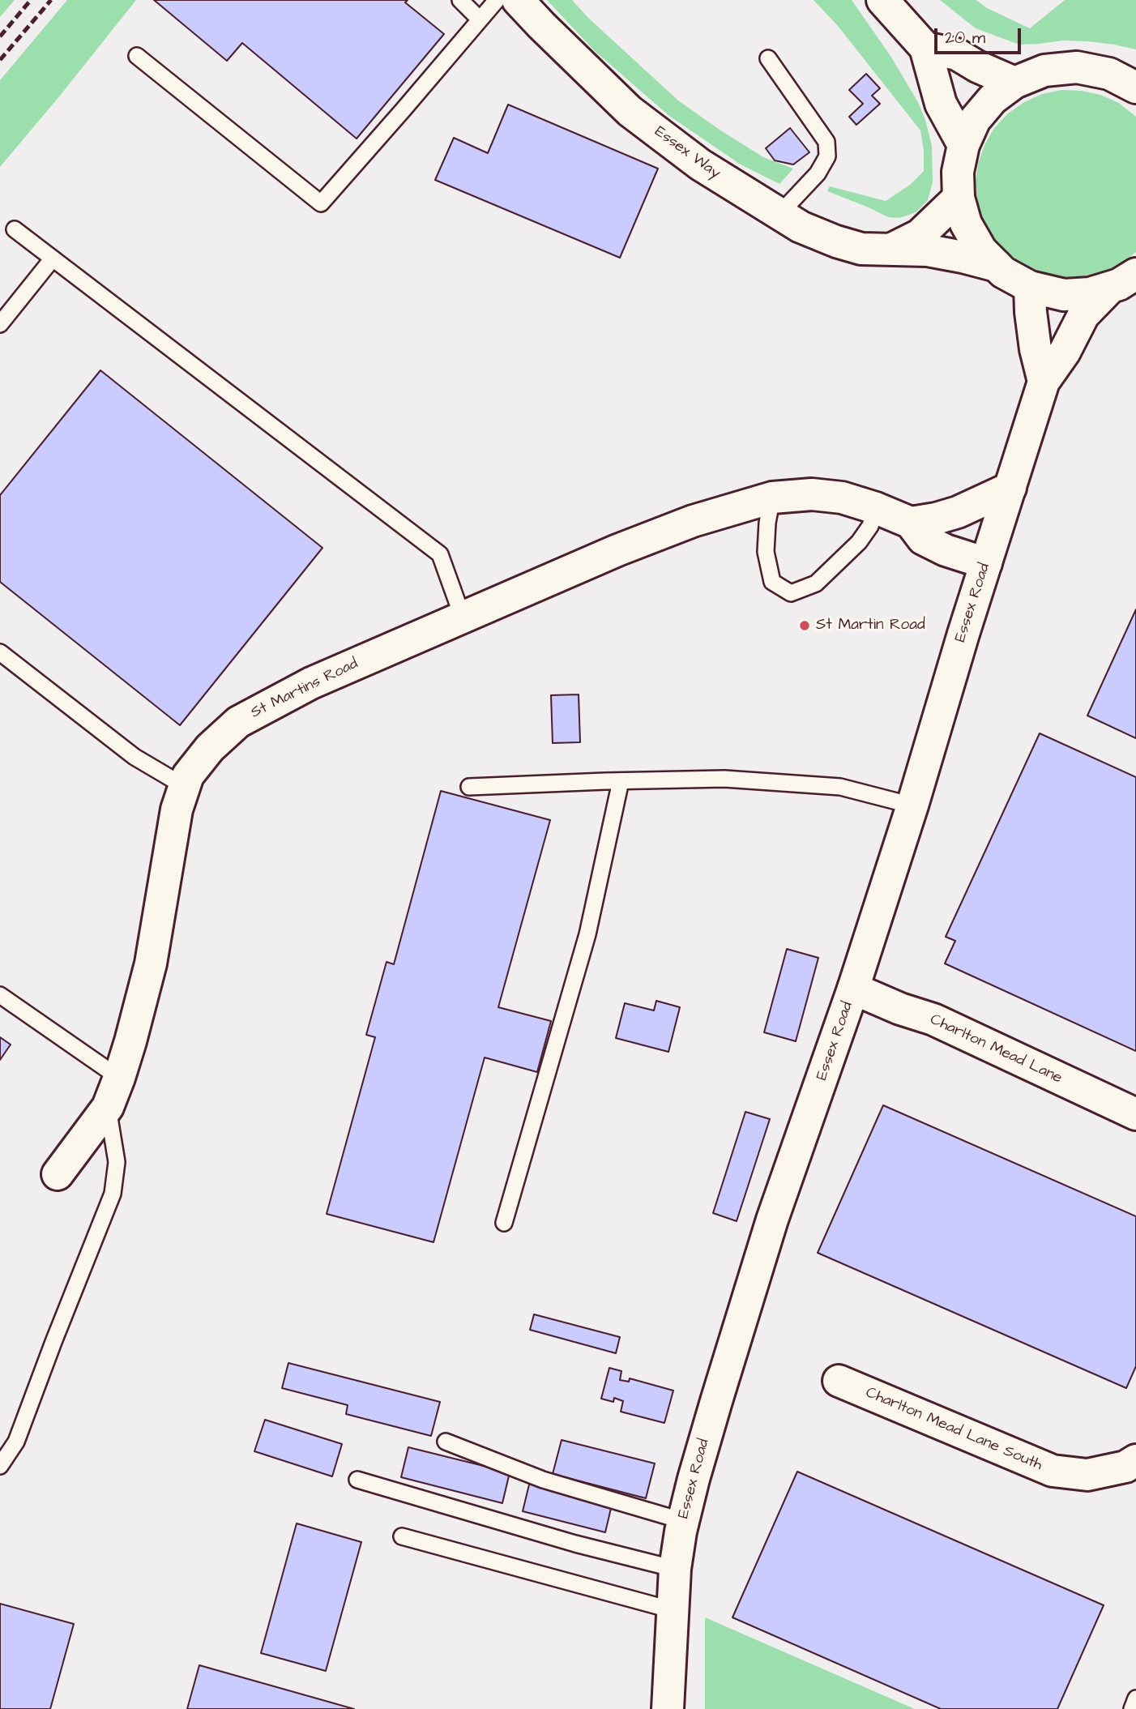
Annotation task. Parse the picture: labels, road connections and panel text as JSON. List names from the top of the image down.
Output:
{
  "streets": {
    "street": [
      "Essex Way",
      "Essex Road",
      "St Martins Road",
      "Charlton Mead Lane",
      "Charlton Mead Lane South"
    ]
  },
  "crossings": [
    ["Essex Road", "Charlton Mead Lane"]
  ],
  "places": ["St Martin Road"],
  "scale_bar": "20 m"
}
